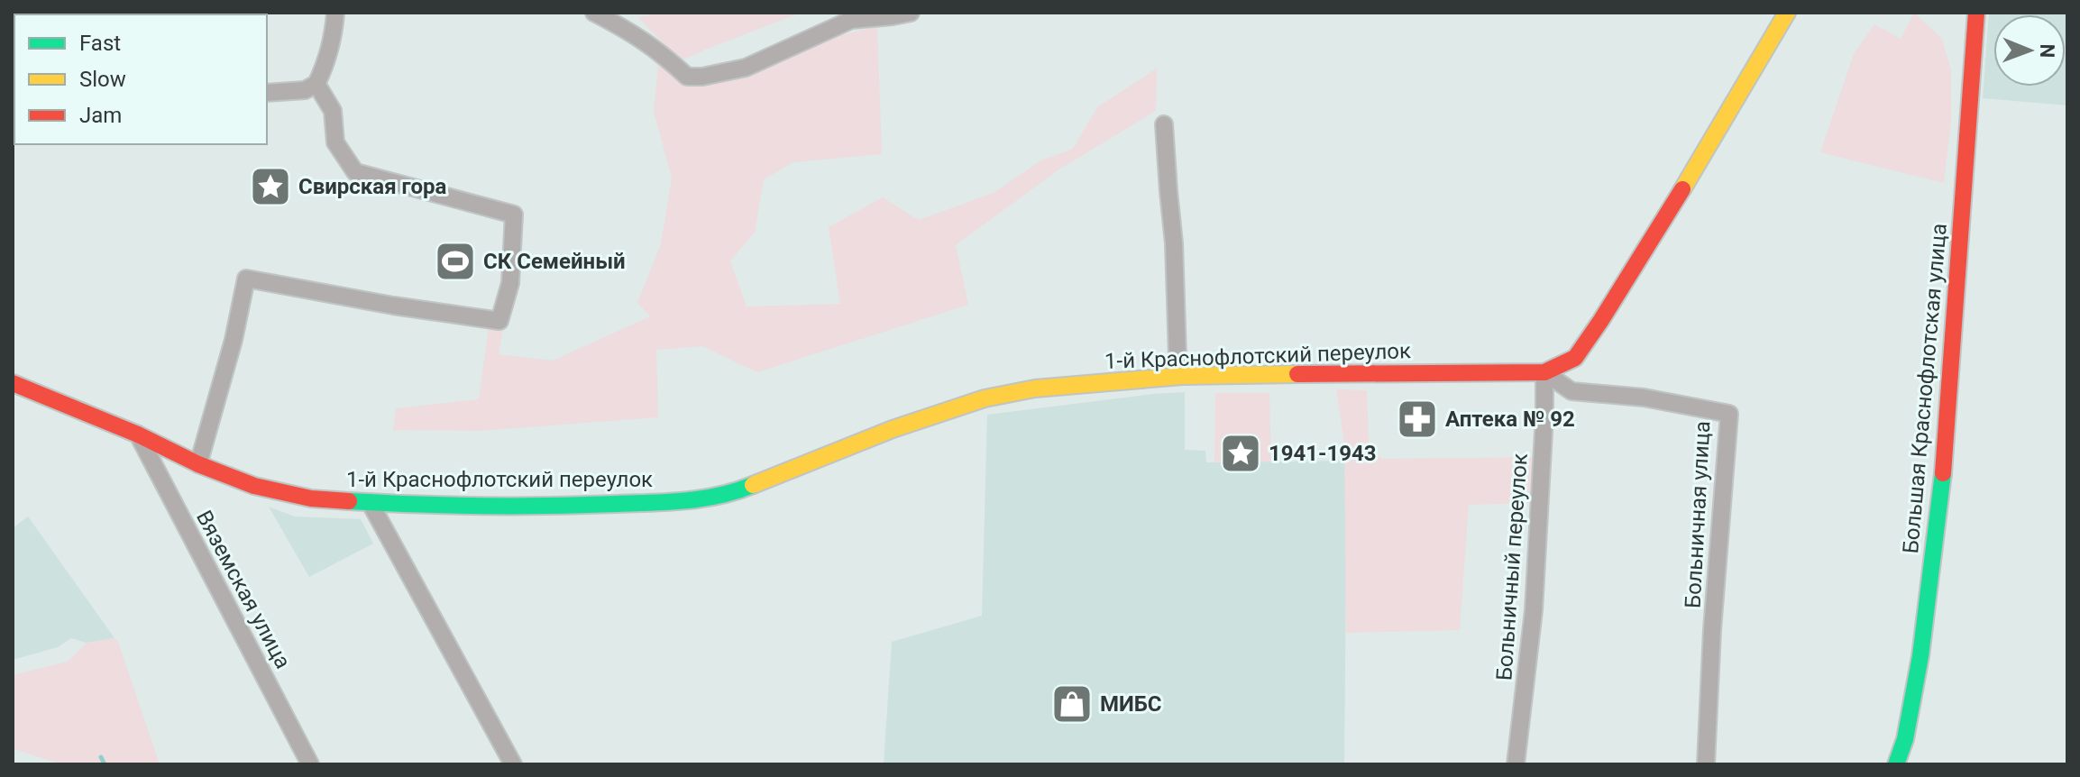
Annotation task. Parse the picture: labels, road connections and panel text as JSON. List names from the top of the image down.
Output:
{
  "streets": {
    "street": [
      "1-й Краснофлотский переулок",
      "Большая Краснофлотская улица",
      "Больничная улица",
      "Больничный переулок",
      "Вяземская улица"
    ]
  },
  "crossings": [
    ["1-й Краснофлотский переулок", "Больничная улица"],
    ["1-й Краснофлотский переулок", "Больничный переулок"],
    ["1-й Краснофлотский переулок", "Вяземская улица"],
    ["Больничная улица", "Больничный переулок"]
  ],
  "places": {
    "place": ["Свирская гора", "1941-1943"],
    "sports": ["СК Семейный"],
    "pharmacy": ["Аптека № 92"],
    "shop": ["МИБС"]
  },
  "legend": ["Fast", "Slow", "Jam"],
  "north": "right"
}
